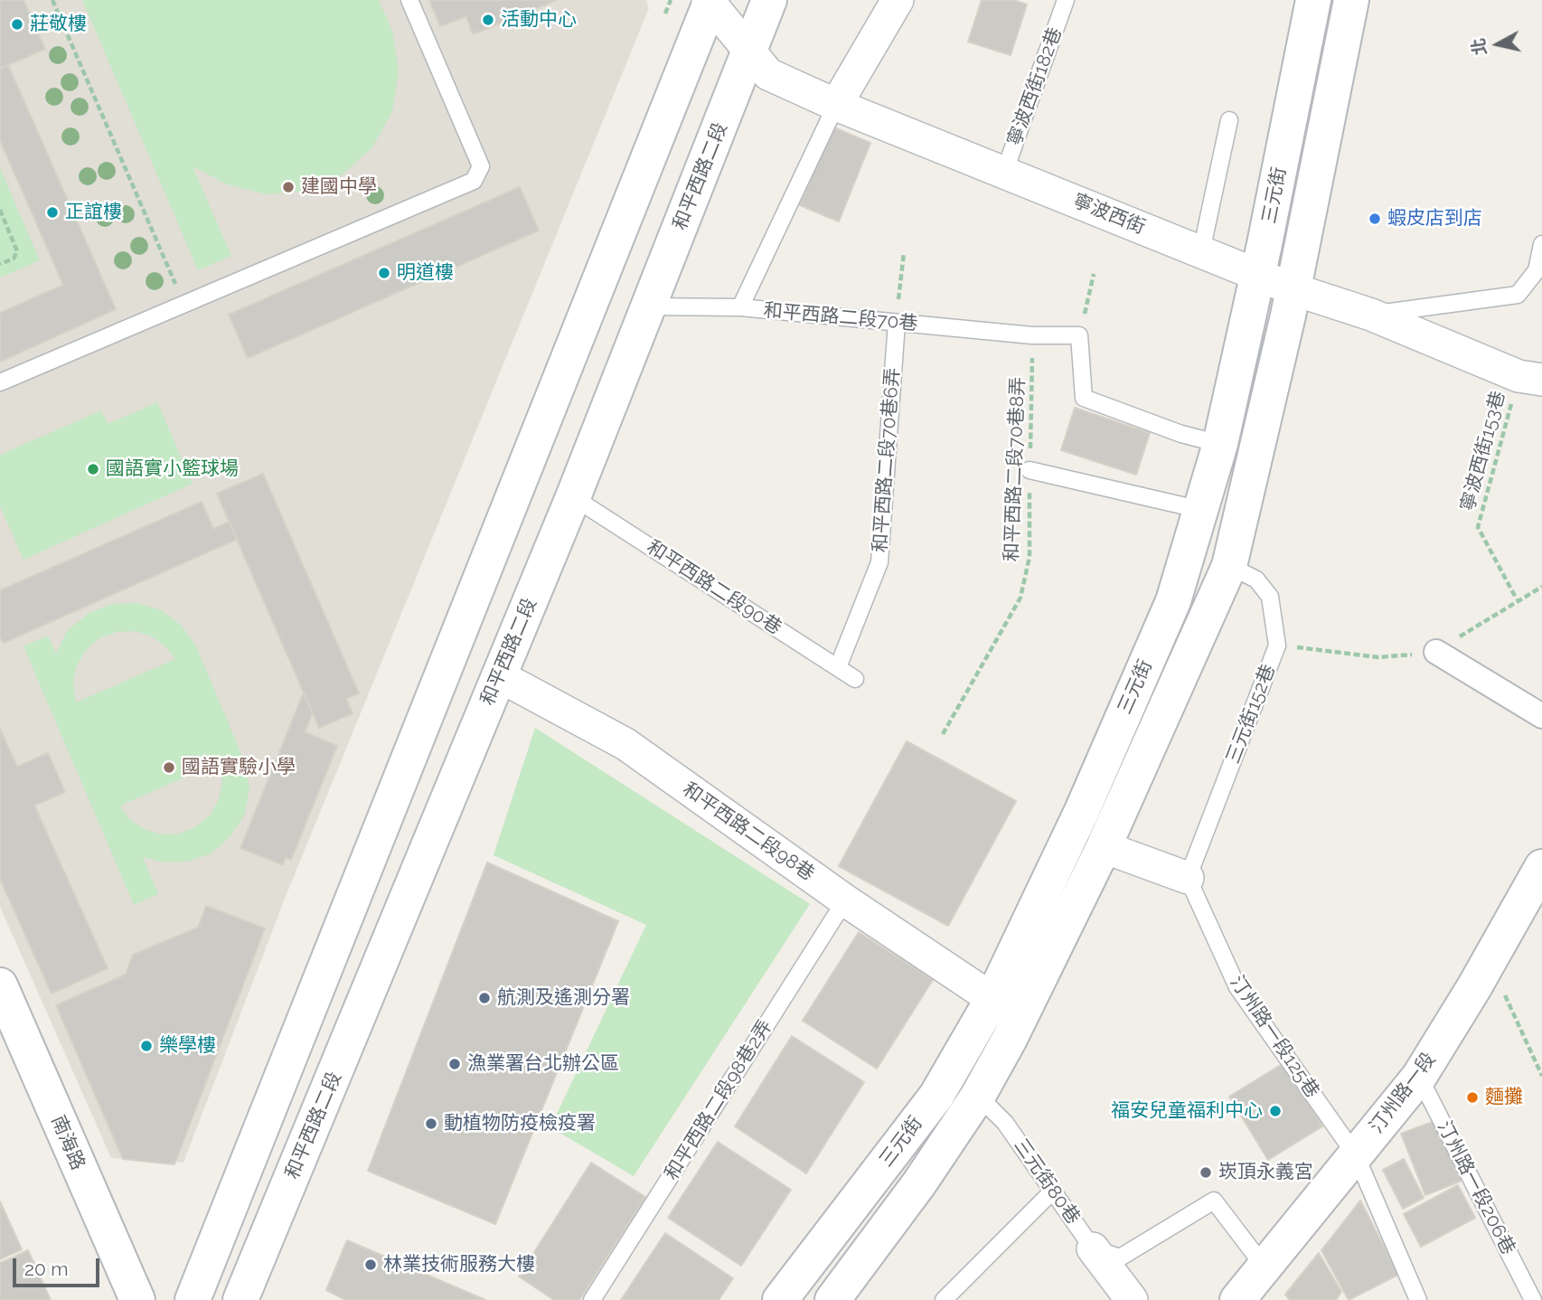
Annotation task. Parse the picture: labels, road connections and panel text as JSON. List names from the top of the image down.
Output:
{
  "streets": {
    "street": [
      "和平西路二段",
      "三元街",
      "寧波西街",
      "和平西路二段98巷",
      "汀州路一段",
      "南海路"
    ],
    "lane": [
      "寧波西街182巷",
      "和平西路二段70巷",
      "和平西路二段70巷6弄",
      "和平西路二段90巷",
      "三元街152巷",
      "汀州路一段125巷",
      "和平西路二段98巷2弄",
      "三元街80巷",
      "汀州路一段206巷"
    ],
    "path": ["寧波西街153巷", "和平西路二段70巷8弄"]
  },
  "crossings": [
    ["寧波西街182巷", "寧波西街"],
    ["和平西路二段", "寧波西街"],
    ["和平西路二段", "和平西路二段70巷"],
    ["和平西路二段", "和平西路二段90巷"],
    ["和平西路二段", "和平西路二段98巷"],
    ["三元街", "寧波西街"],
    ["三元街", "三元街152巷"],
    ["三元街", "和平西路二段98巷"],
    ["三元街", "三元街80巷"],
    ["寧波西街", "寧波西街153巷"],
    ["和平西路二段70巷", "和平西路二段70巷6弄"],
    ["和平西路二段70巷", "和平西路二段70巷8弄"],
    ["和平西路二段70巷6弄", "和平西路二段90巷"],
    ["三元街152巷", "汀州路一段125巷"],
    ["和平西路二段98巷", "和平西路二段98巷2弄"],
    ["汀州路一段125巷", "汀州路一段"],
    ["汀州路一段", "汀州路一段206巷"]
  ],
  "places": [
    "活動中心",
    "莊敬樓",
    "建國中學",
    "正誼樓",
    "蝦皮店到店",
    "明道樓",
    "國語實小籃球場",
    "國語實驗小學",
    "航測及遙測分署",
    "樂學樓",
    "漁業署台北辦公區",
    "麵攤",
    "福安兒童福利中心",
    "動植物防疫檢疫署",
    "崁頂永義宮",
    "林業技術服務大樓"
  ],
  "scale_bar": "20 m",
  "north": "left"
}
